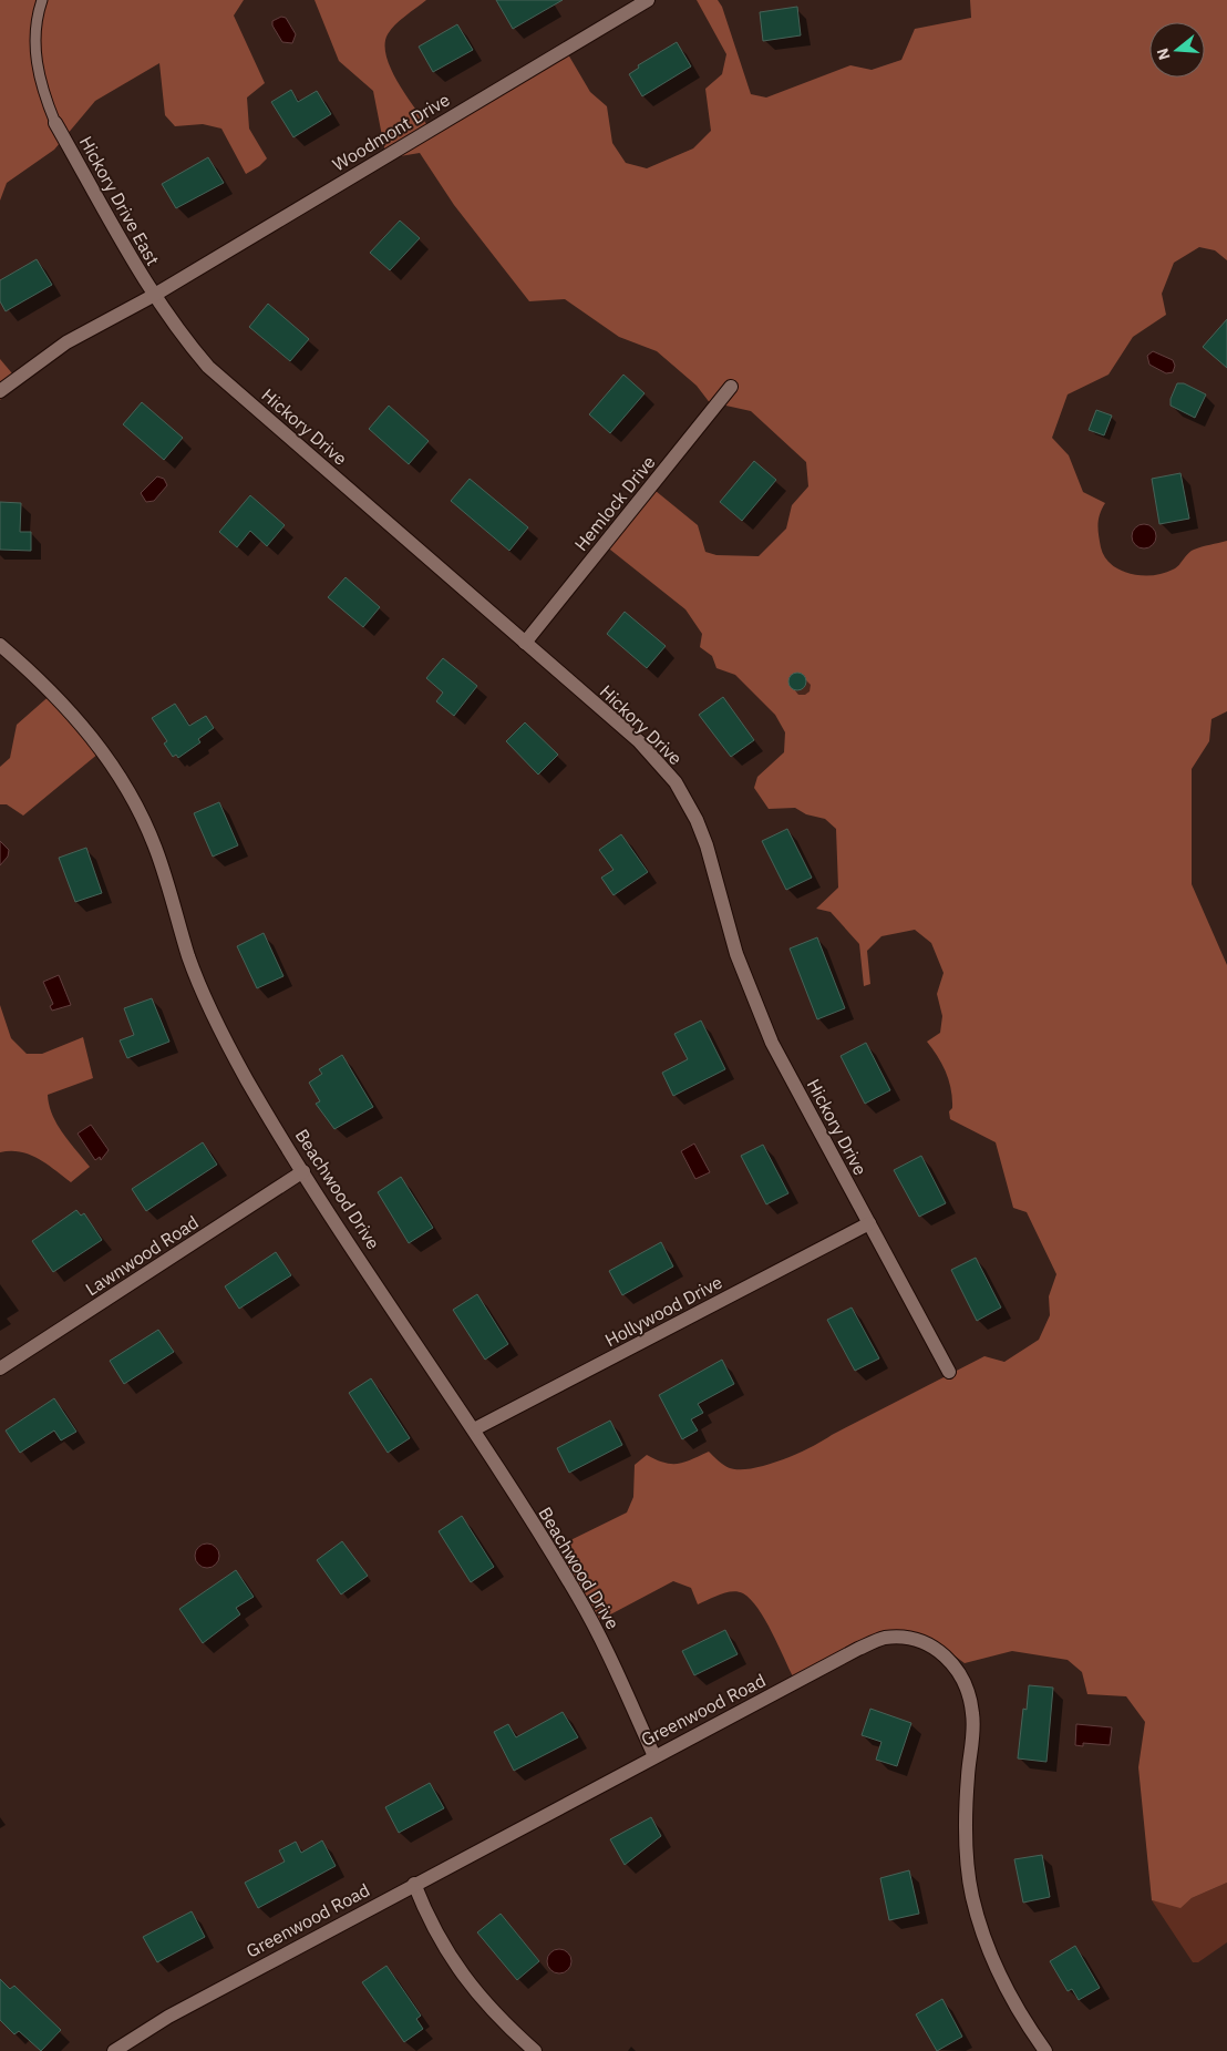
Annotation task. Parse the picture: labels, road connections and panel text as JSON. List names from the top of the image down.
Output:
{
  "streets": {
    "street": [
      "Woodmont Drive",
      "Hickory Drive East",
      "Hickory Drive",
      "Hemlock Drive",
      "Beachwood Drive",
      "Lawnwood Road",
      "Hollywood Drive",
      "Greenwood Road"
    ]
  },
  "crossings": [
    ["Woodmont Drive", "Hickory Drive East"],
    ["Woodmont Drive", "Hickory Drive"],
    ["Hickory Drive East", "Hickory Drive"],
    ["Hickory Drive", "Hemlock Drive"],
    ["Hickory Drive", "Hollywood Drive"],
    ["Beachwood Drive", "Lawnwood Road"],
    ["Beachwood Drive", "Hollywood Drive"],
    ["Beachwood Drive", "Greenwood Road"]
  ],
  "north": "left"
}
